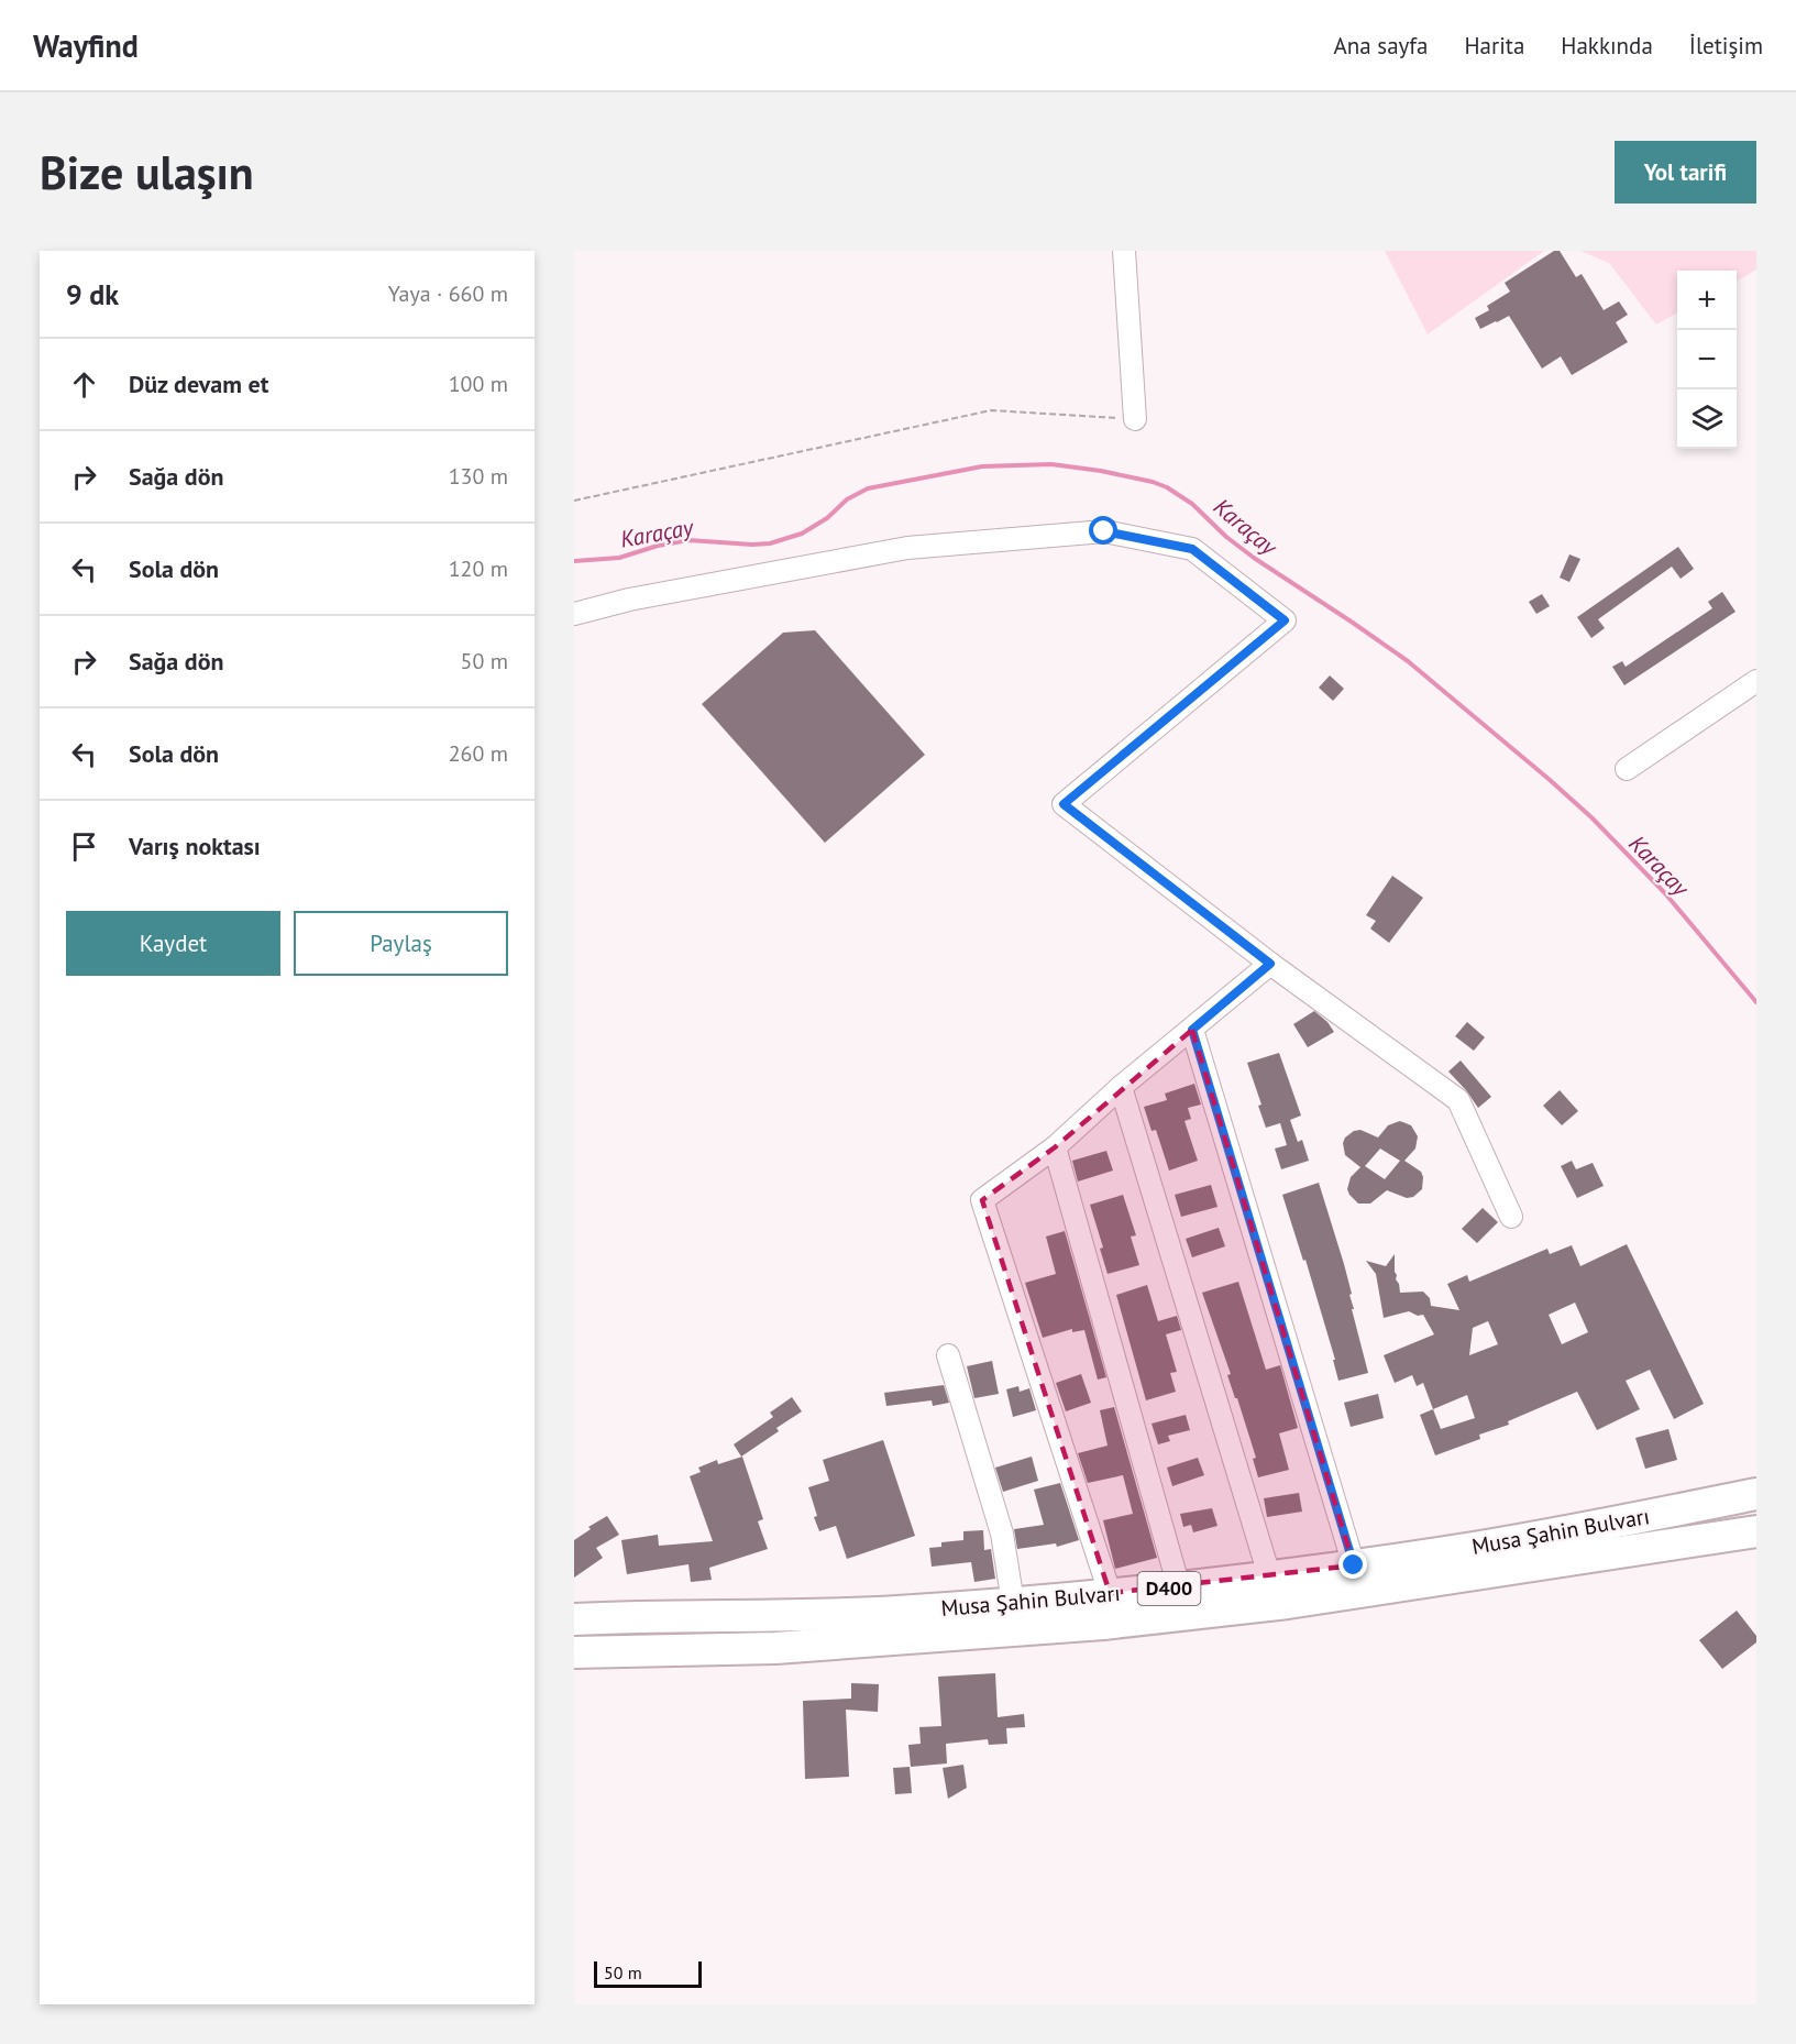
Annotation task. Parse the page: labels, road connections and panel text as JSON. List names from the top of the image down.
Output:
{
  "streets": {
    "highway": ["Musa Şahin Bulvarı", "D400"]
  },
  "water": ["Karaçay"],
  "scale_bar": "50 m",
  "page": {
    "header": "Wayfind",
    "nav": [
      "Ana sayfa",
      "Harita",
      "Hakkında",
      "İletişim"
    ],
    "buttons": [
      "Yol tarifi",
      ["Kaydet", "Paylaş"]
    ],
    "title": "Bize ulaşın",
    "heading": ["9 dk", "Yaya · 660 m"],
    "map_buttons": ["+", "−"],
    "list": [
      ["Düz devam et", "100 m"],
      ["Sağa dön", "130 m"],
      ["Sola dön", "120 m"],
      ["Sağa dön", "50 m"],
      ["Sola dön", "260 m"],
      "Varış noktası"
    ],
    "scale": "50 m"
  }
}
